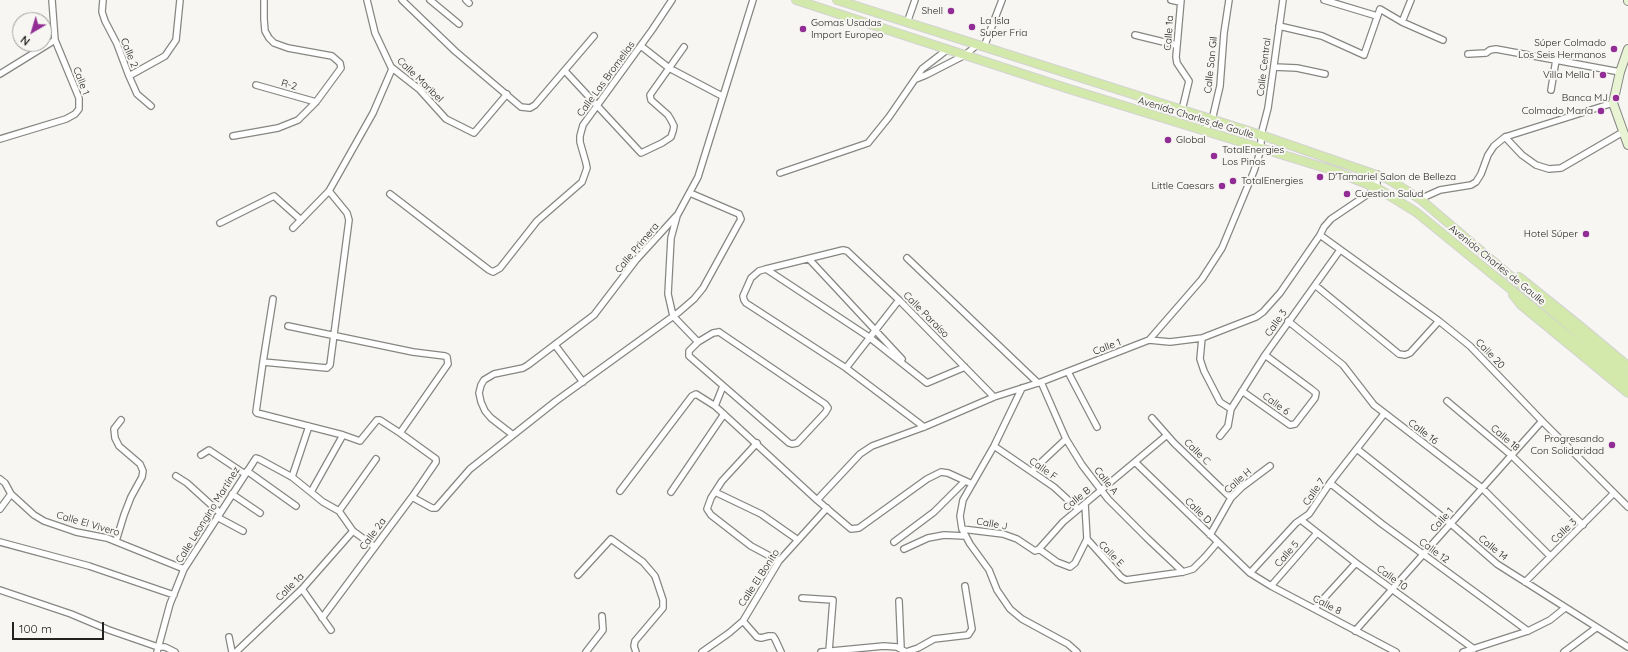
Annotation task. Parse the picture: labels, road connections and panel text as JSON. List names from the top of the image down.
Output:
{
  "streets": {
    "main road": ["Avenida Charles de Gaulle"],
    "street": [
      "Calle 1a",
      "Calle 2",
      "Calle San Gil",
      "Calle Central",
      "Calle Las Bromelias",
      "Calle Maribel",
      "Calle 1",
      "R-2",
      "Calle Primera",
      "Calle Paraíso",
      "Calle 3",
      "Calle 20",
      "Calle 6",
      "Calle 16",
      "Calle 18",
      "Calle C",
      "Calle F",
      "Calle A",
      "Calle H",
      "Calle 7",
      "Calle B",
      "Calle D",
      "Calle Leongino Martínez",
      "Calle El Vivero",
      "Calle J",
      "Calle 2a",
      "Calle 14",
      "Calle 12",
      "Calle E",
      "Calle 5",
      "Calle El Bonito",
      "Calle 10",
      "Calle 8"
    ]
  },
  "crossings": [
    ["Calle 1a", "Avenida Charles de Gaulle"],
    ["Calle San Gil", "Avenida Charles de Gaulle"],
    ["Calle Central", "Calle 1"],
    ["Calle Central", "Avenida Charles de Gaulle"],
    ["Calle 1", "Avenida Charles de Gaulle"],
    ["Calle 1", "Calle Paraíso"],
    ["Calle 1", "Calle 20"],
    ["Calle 1", "Calle 16"],
    ["Calle 1", "Calle 18"],
    ["Calle 1", "Calle A"],
    ["Calle 1", "Calle 14"],
    ["Calle 1", "Calle 12"],
    ["Calle 1", "Calle 10"],
    ["Calle 1", "Calle 8"],
    ["Calle 3", "Calle 20"],
    ["Calle 3", "Calle 6"],
    ["Calle 3", "Calle 16"],
    ["Calle 3", "Calle 18"],
    ["Calle 3", "Calle 14"],
    ["Calle 16", "Calle 7"],
    ["Calle C", "Calle H"],
    ["Calle C", "Calle B"],
    ["Calle F", "Calle B"],
    ["Calle A", "Calle B"],
    ["Calle A", "Calle E"],
    ["Calle H", "Calle D"],
    ["Calle 7", "Calle D"],
    ["Calle 7", "Calle 14"],
    ["Calle 7", "Calle 12"],
    ["Calle 7", "Calle 10"],
    ["Calle 7", "Calle 8"],
    ["Calle B", "Calle D"],
    ["Calle B", "Calle J"],
    ["Calle B", "Calle E"],
    ["Calle D", "Calle 8"],
    ["Calle Leongino Martínez", "Calle El Vivero"],
    ["Calle J", "Calle E"],
    ["Calle 5", "Calle 10"],
    ["Calle 5", "Calle 8"]
  ],
  "places": [
    "Shell",
    "La Isla Super Fria",
    "Gomas Usadas Import Europeo",
    "Súper Colmado Los Seis Hermanos",
    "Villa Mella I",
    "Banca MJ",
    "Colmado María",
    "Global",
    "TotalEnergies Los Pinos",
    "D'Tamariel Salon de Belleza",
    "TotalEnergies",
    "Little Caesars",
    "Cuestion Salud",
    "Hotel Súper",
    "Progresando Con Solidaridad"
  ],
  "scale_bar": "100 m",
  "north": "bottom left"
}
